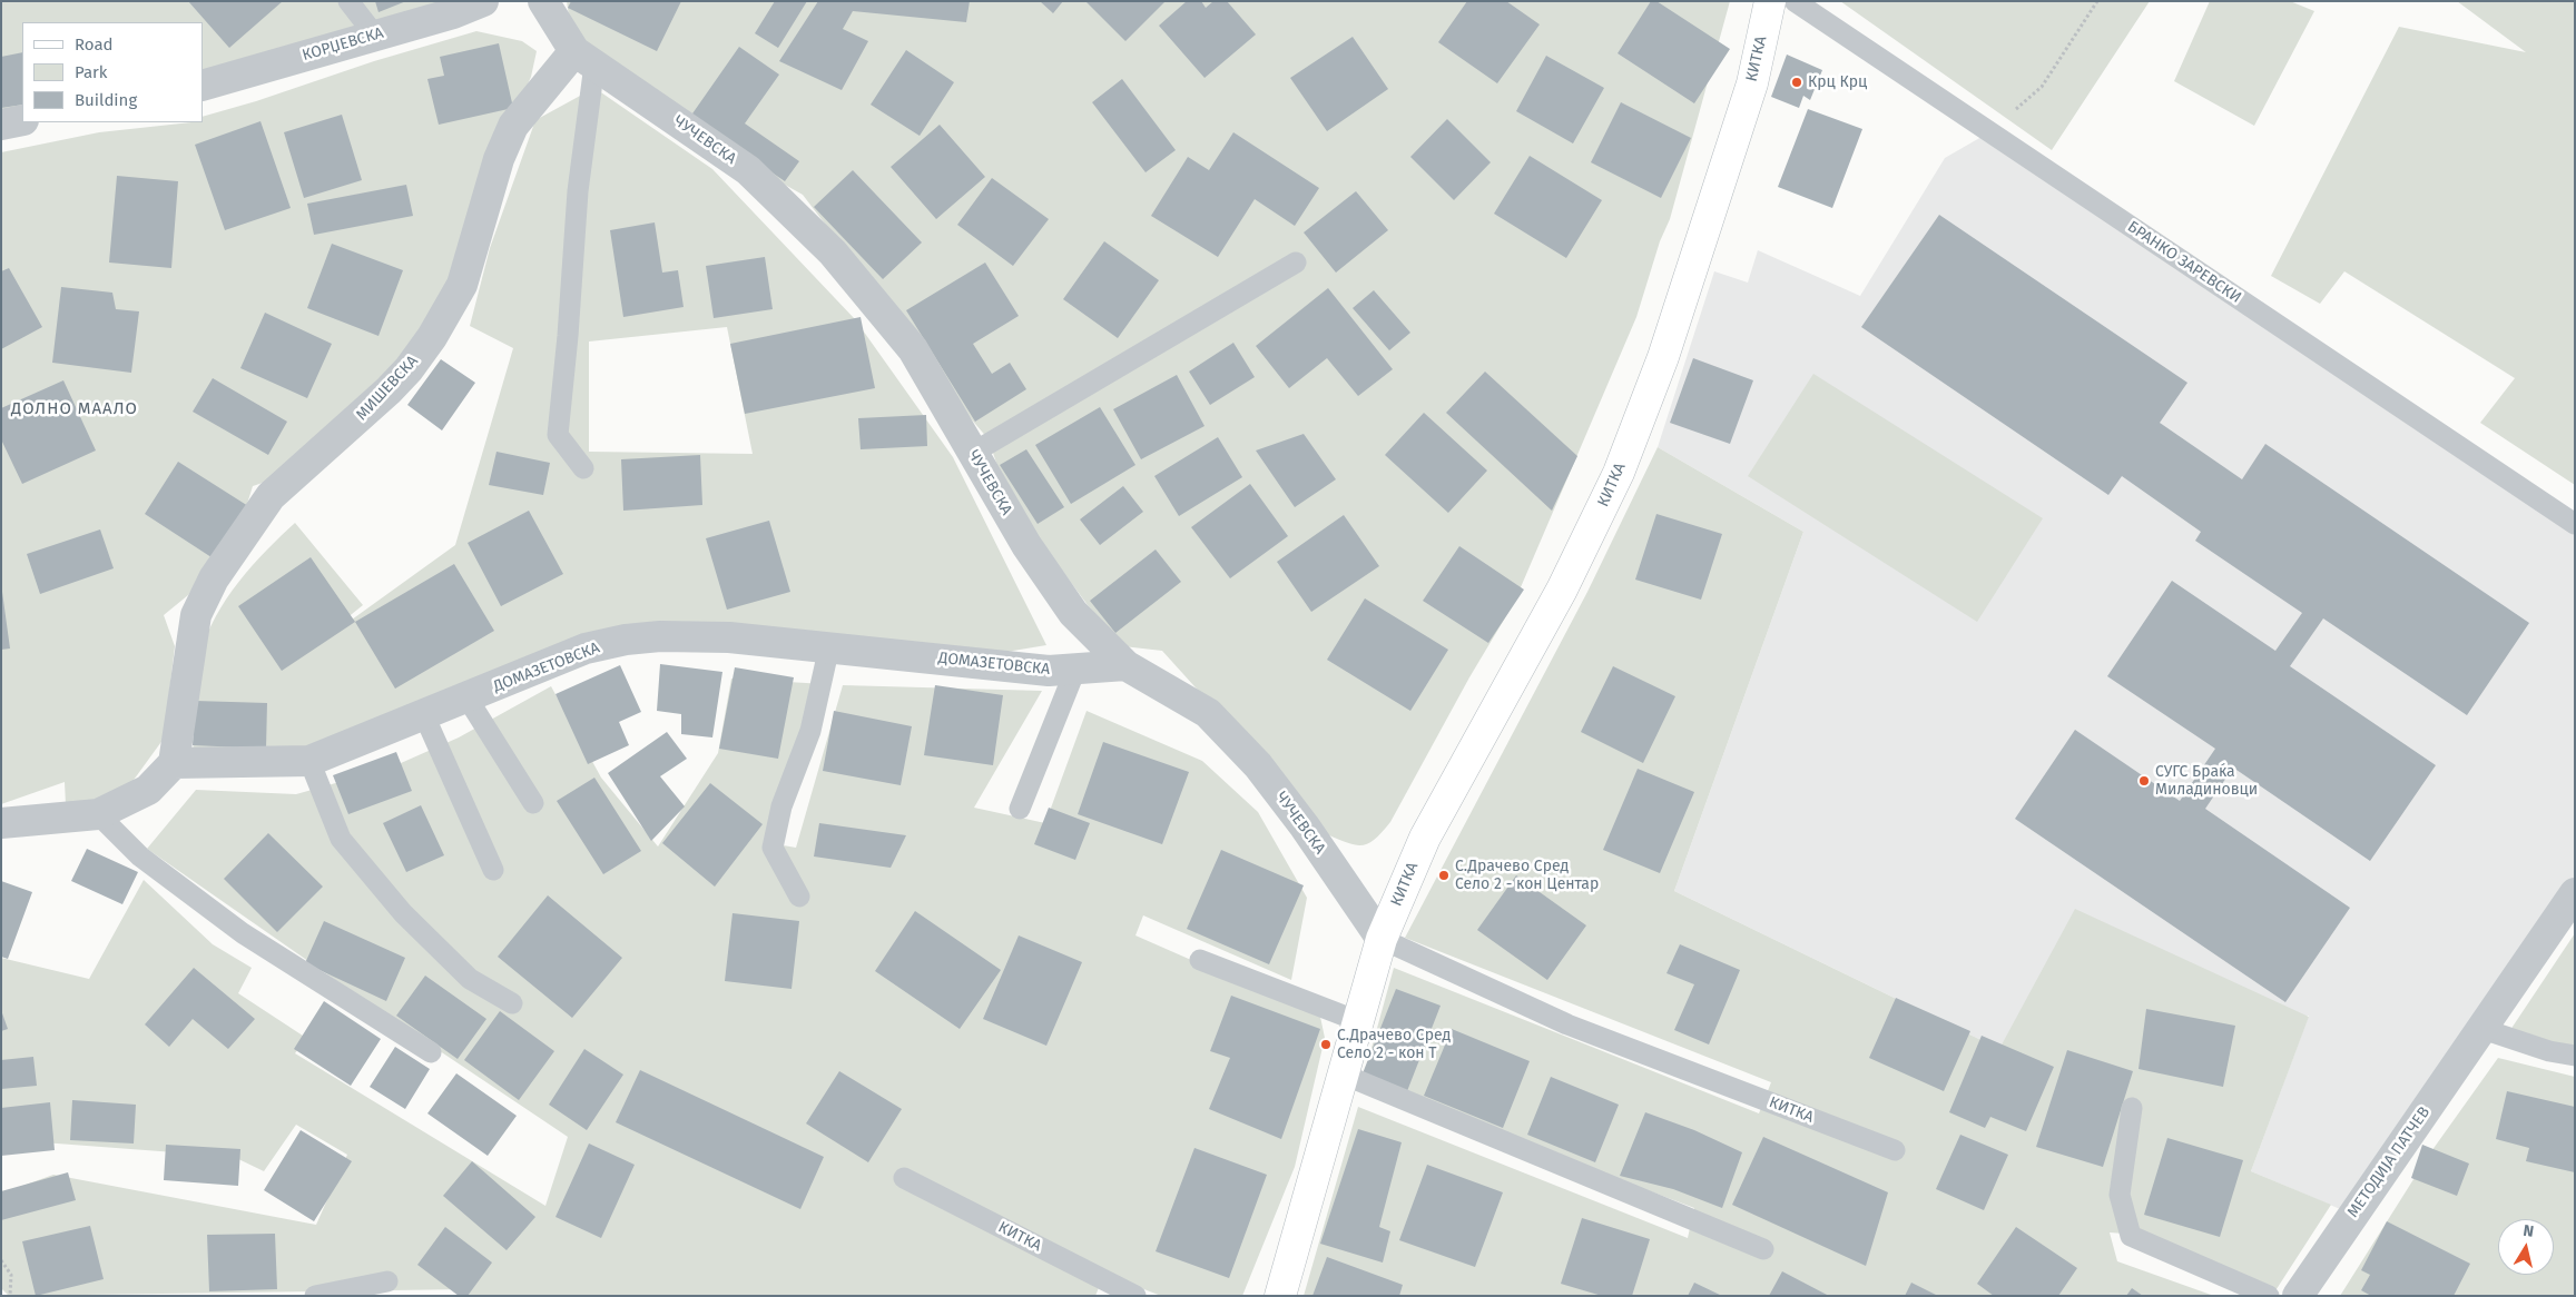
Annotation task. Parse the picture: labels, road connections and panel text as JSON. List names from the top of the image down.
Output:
{
  "streets": {
    "main road": ["КИТКА"],
    "street": [
      "КОРЏЕВСКА",
      "ЧУЧЕВСКА",
      "МИШЕВСКА",
      "ДОМАЗЕТОВСКА",
      "МЕТОДИЈА ПАТЧЕВ"
    ],
    "lane": ["БРАНКО ЗАРЕВСКИ"]
  },
  "crossings": [
    ["КИТКА", "ЧУЧЕВСКА"],
    ["ЧУЧЕВСКА", "МИШЕВСКА"],
    ["ЧУЧЕВСКА", "ДОМАЗЕТОВСКА"],
    ["МИШЕВСКА", "ДОМАЗЕТОВСКА"]
  ],
  "districts": ["ДОЛНО МААЛО"],
  "places": [
    "Крц Крц",
    "СУГС Браќа Миладиновци",
    "С.Драчево Сред Село 2 - кон Центар",
    "С.Драчево Сред Село 2 - кон T"
  ],
  "legend": ["Road", "Park", "Building"],
  "north": "top"
}
